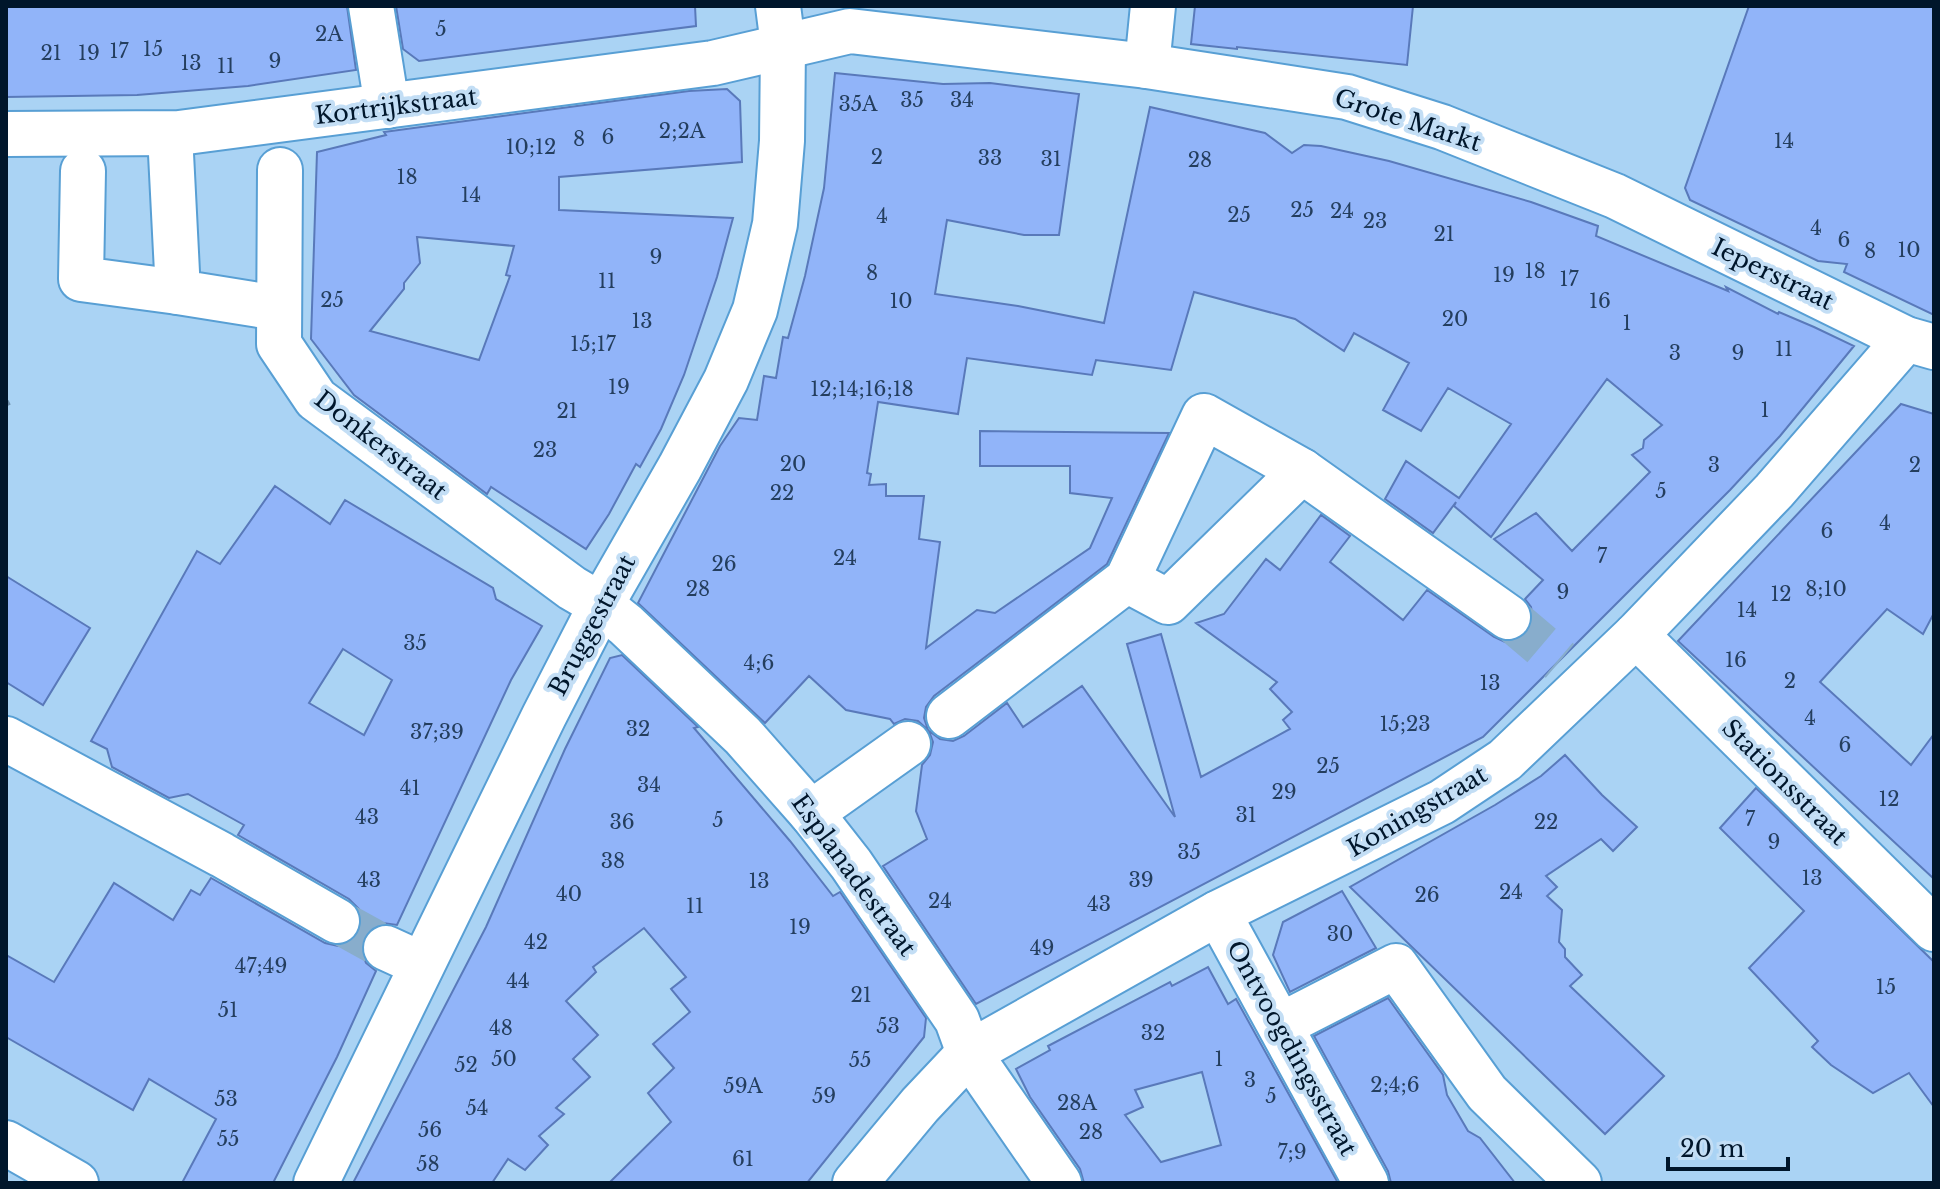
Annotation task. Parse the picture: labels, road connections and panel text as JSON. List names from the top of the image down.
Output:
{
  "streets": {
    "street": [
      "Kortrijkstraat",
      "Grote Markt",
      "Ieperstraat",
      "Donkerstraat",
      "Bruggestraat",
      "Stationsstraat",
      "Koningstraat",
      "Esplanadestraat",
      "Ontvoogdingsstraat"
    ]
  },
  "crossings": [
    ["Kortrijkstraat", "Grote Markt"],
    ["Kortrijkstraat", "Bruggestraat"],
    ["Grote Markt", "Ieperstraat"],
    ["Grote Markt", "Bruggestraat"],
    ["Ieperstraat", "Koningstraat"],
    ["Donkerstraat", "Bruggestraat"],
    ["Donkerstraat", "Esplanadestraat"],
    ["Bruggestraat", "Esplanadestraat"],
    ["Stationsstraat", "Koningstraat"],
    ["Koningstraat", "Esplanadestraat"],
    ["Koningstraat", "Ontvoogdingsstraat"]
  ],
  "house_numbers": [
    "5",
    "2A",
    "15",
    "17",
    "21",
    "19",
    "9",
    "13",
    "11",
    "35",
    "34",
    "35A",
    "2;2A",
    "6",
    "8",
    "14",
    "10;12",
    "2",
    "33",
    "31",
    "28",
    "18",
    "14",
    "25",
    "24",
    "25",
    "4",
    "23",
    "4",
    "21",
    "6",
    "10",
    "8",
    "9",
    "18",
    "8",
    "19",
    "17",
    "11",
    "25",
    "10",
    "16",
    "20",
    "13",
    "1",
    "15;17",
    "11",
    "3",
    "9",
    "19",
    "12;14;16;18",
    "1",
    "21",
    "23",
    "20",
    "3",
    "2",
    "5",
    "22",
    "4",
    "6",
    "7",
    "24",
    "26",
    "28",
    "8;10",
    "9",
    "12",
    "14",
    "35",
    "16",
    "4;6",
    "2",
    "13",
    "4",
    "15;23",
    "32",
    "37;39",
    "6",
    "25",
    "34",
    "41",
    "29",
    "12",
    "31",
    "43",
    "7",
    "5",
    "36",
    "22",
    "9",
    "35",
    "38",
    "13",
    "43",
    "39",
    "13",
    "24",
    "40",
    "26",
    "24",
    "43",
    "11",
    "19",
    "30",
    "42",
    "49",
    "47;49",
    "44",
    "15",
    "21",
    "51",
    "53",
    "48",
    "32",
    "50",
    "1",
    "55",
    "52",
    "3",
    "2;4;6",
    "59A",
    "59",
    "5",
    "53",
    "28A",
    "54",
    "56",
    "28",
    "55",
    "7;9",
    "61",
    "58"
  ],
  "scale_bar": "20 m"
}
